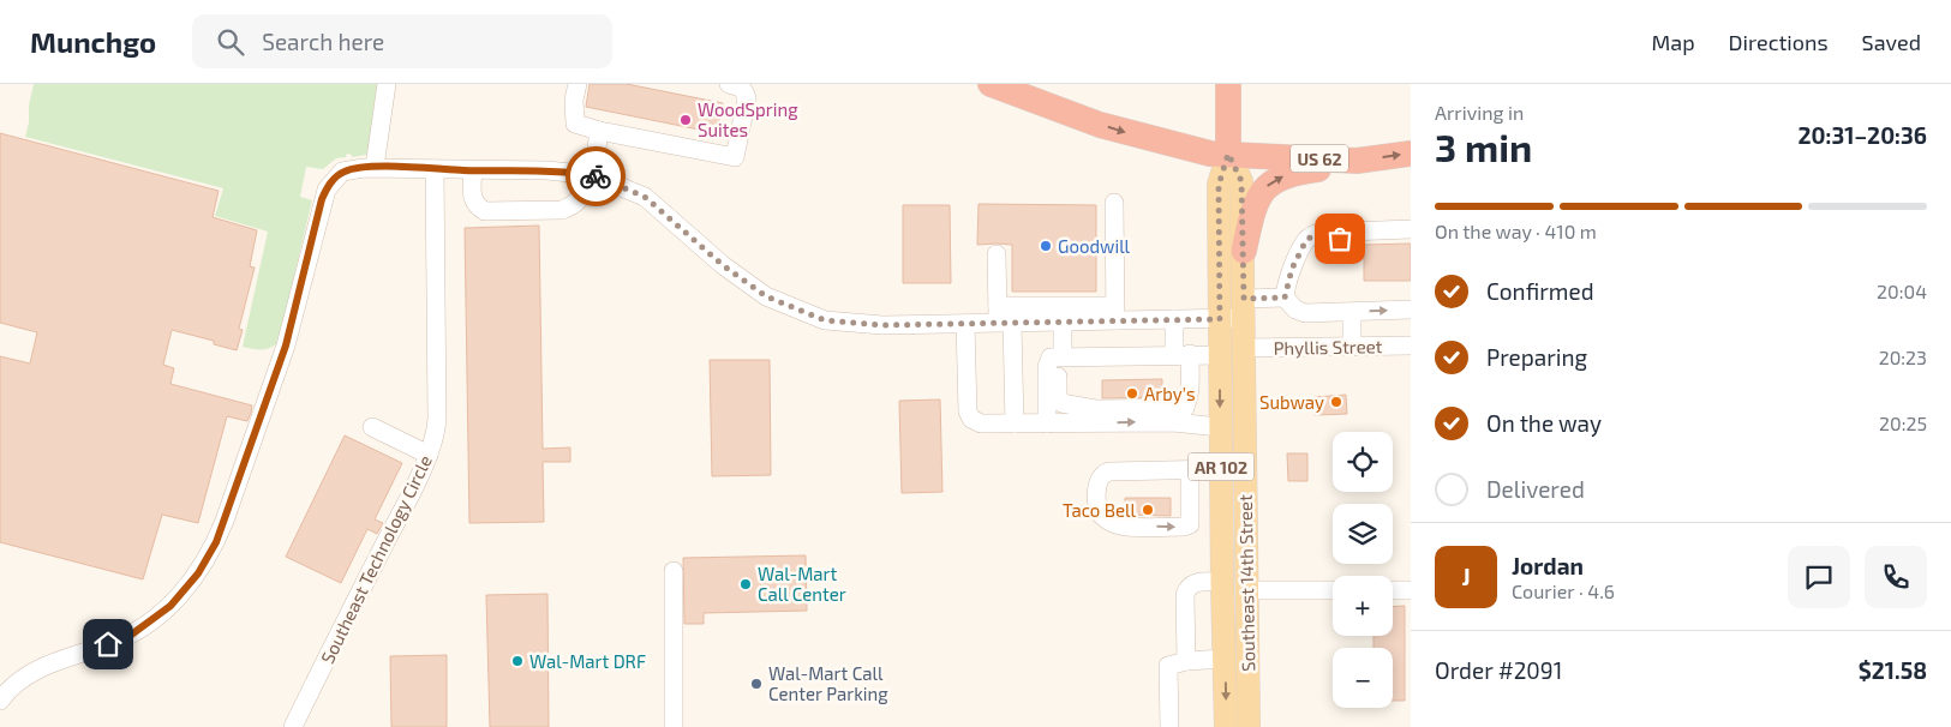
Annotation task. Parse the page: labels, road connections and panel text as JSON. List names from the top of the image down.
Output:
{
  "streets": {
    "highway": ["US 62", "Southeast 14th Street"],
    "main road": ["AR 102"],
    "street": ["Phyllis Street", "Southeast Technology Circle"]
  },
  "crossings": [
    ["US 62", "Southeast 14th Street"],
    ["Phyllis Street", "Southeast 14th Street"]
  ],
  "places": [
    "WoodSpring Suites",
    "Goodwill",
    "Arby's",
    "Subway",
    "Taco Bell",
    "Wal-Mart Call Center",
    "Wal-Mart DRF",
    "Wal-Mart Call Center Parking"
  ],
  "page": {
    "header": "Munchgo",
    "search": "Search here",
    "nav": ["Map", "Directions", "Saved"],
    "heading": ["3 min", "Arriving in", "20:31–20:36"],
    "panel": [
      "Jordan",
      "Courier · 4.6",
      "Order #2091",
      "$21.58"
    ],
    "bar": "On the way · 410 m",
    "list": [
      ["Confirmed", "20:04"],
      ["Preparing", "20:23"],
      ["On the way", "20:25"],
      "Delivered"
    ],
    "map_buttons": ["+", "−"],
    "round": "J"
  }
}
